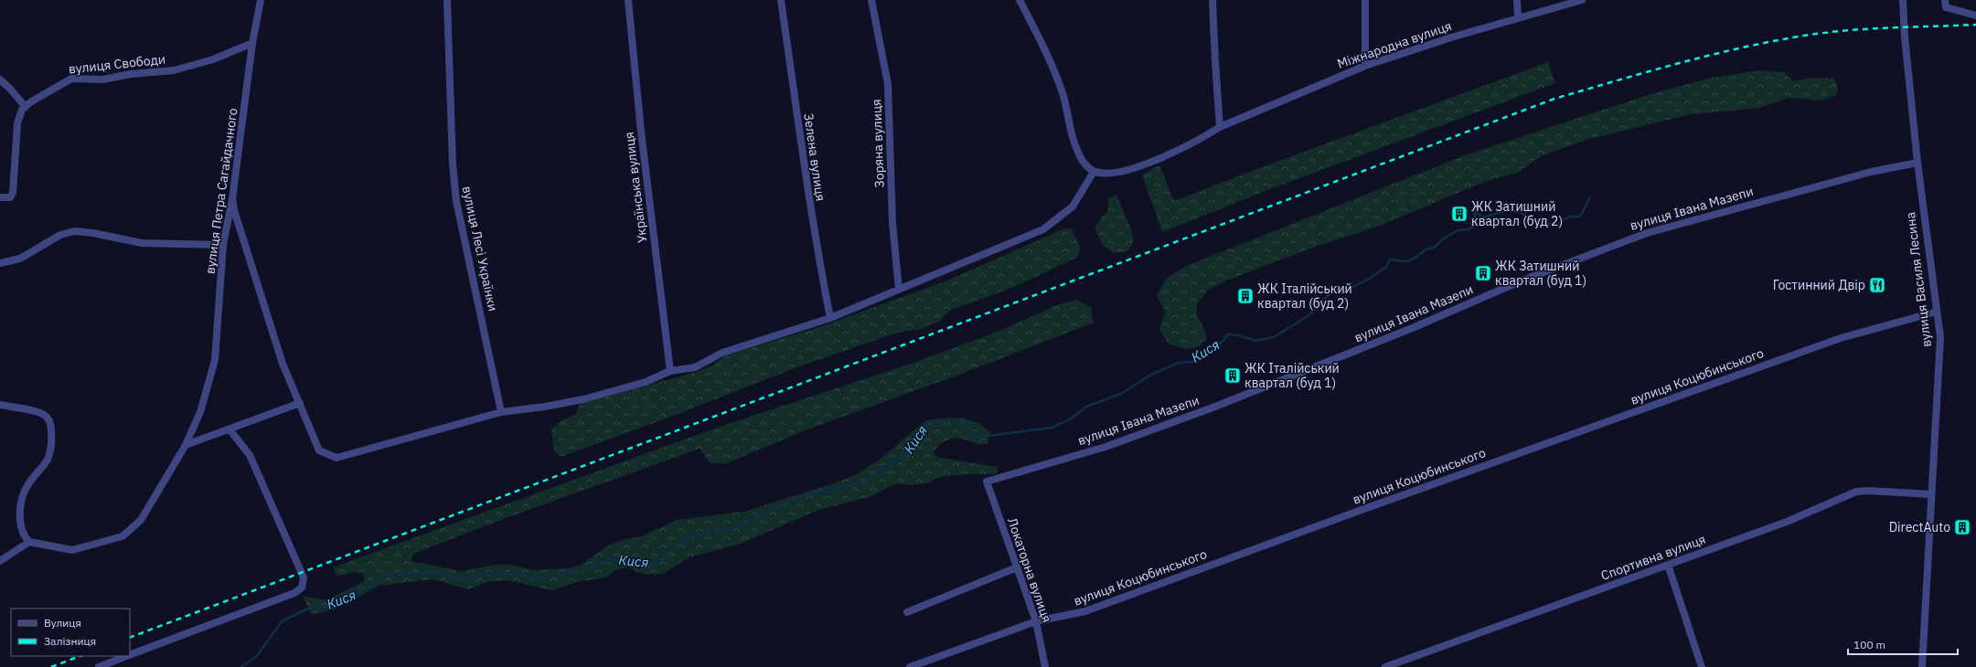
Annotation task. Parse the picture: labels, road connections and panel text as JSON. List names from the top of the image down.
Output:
{
  "streets": {
    "street": [
      "Міжнародна вулиця",
      "вулиця Свободи",
      "Зоряна вулиця",
      "Зелена вулиця",
      "Українська вулиця",
      "вулиця Петра Сагайдачного",
      "вулиця Івана Мазепи",
      "вулиця Лесі Українки",
      "вулиця Василя Лесина",
      "вулиця Коцюбинського",
      "Спортивна вулиця",
      "Локаторна вулиця"
    ]
  },
  "crossings": [
    ["вулиця Свободи", "вулиця Петра Сагайдачного"],
    ["вулиця Івана Мазепи", "вулиця Василя Лесина"],
    ["вулиця Івана Мазепи", "Локаторна вулиця"],
    ["вулиця Василя Лесина", "вулиця Коцюбинського"],
    ["вулиця Василя Лесина", "Спортивна вулиця"],
    ["вулиця Коцюбинського", "Локаторна вулиця"]
  ],
  "water": ["Кися"],
  "places": {
    "building": [
      "ЖК Затишний квартал (буд 2)",
      "ЖК Затишний квартал (буд 1)",
      "ЖК Італійський квартал (буд 2)",
      "ЖК Італійський квартал (буд 1)",
      "DirectAuto"
    ],
    "restaurant": ["Гостинний Двір"]
  },
  "legend": ["Вулиця", "Залізниця"],
  "scale_bar": "100 m"
}
